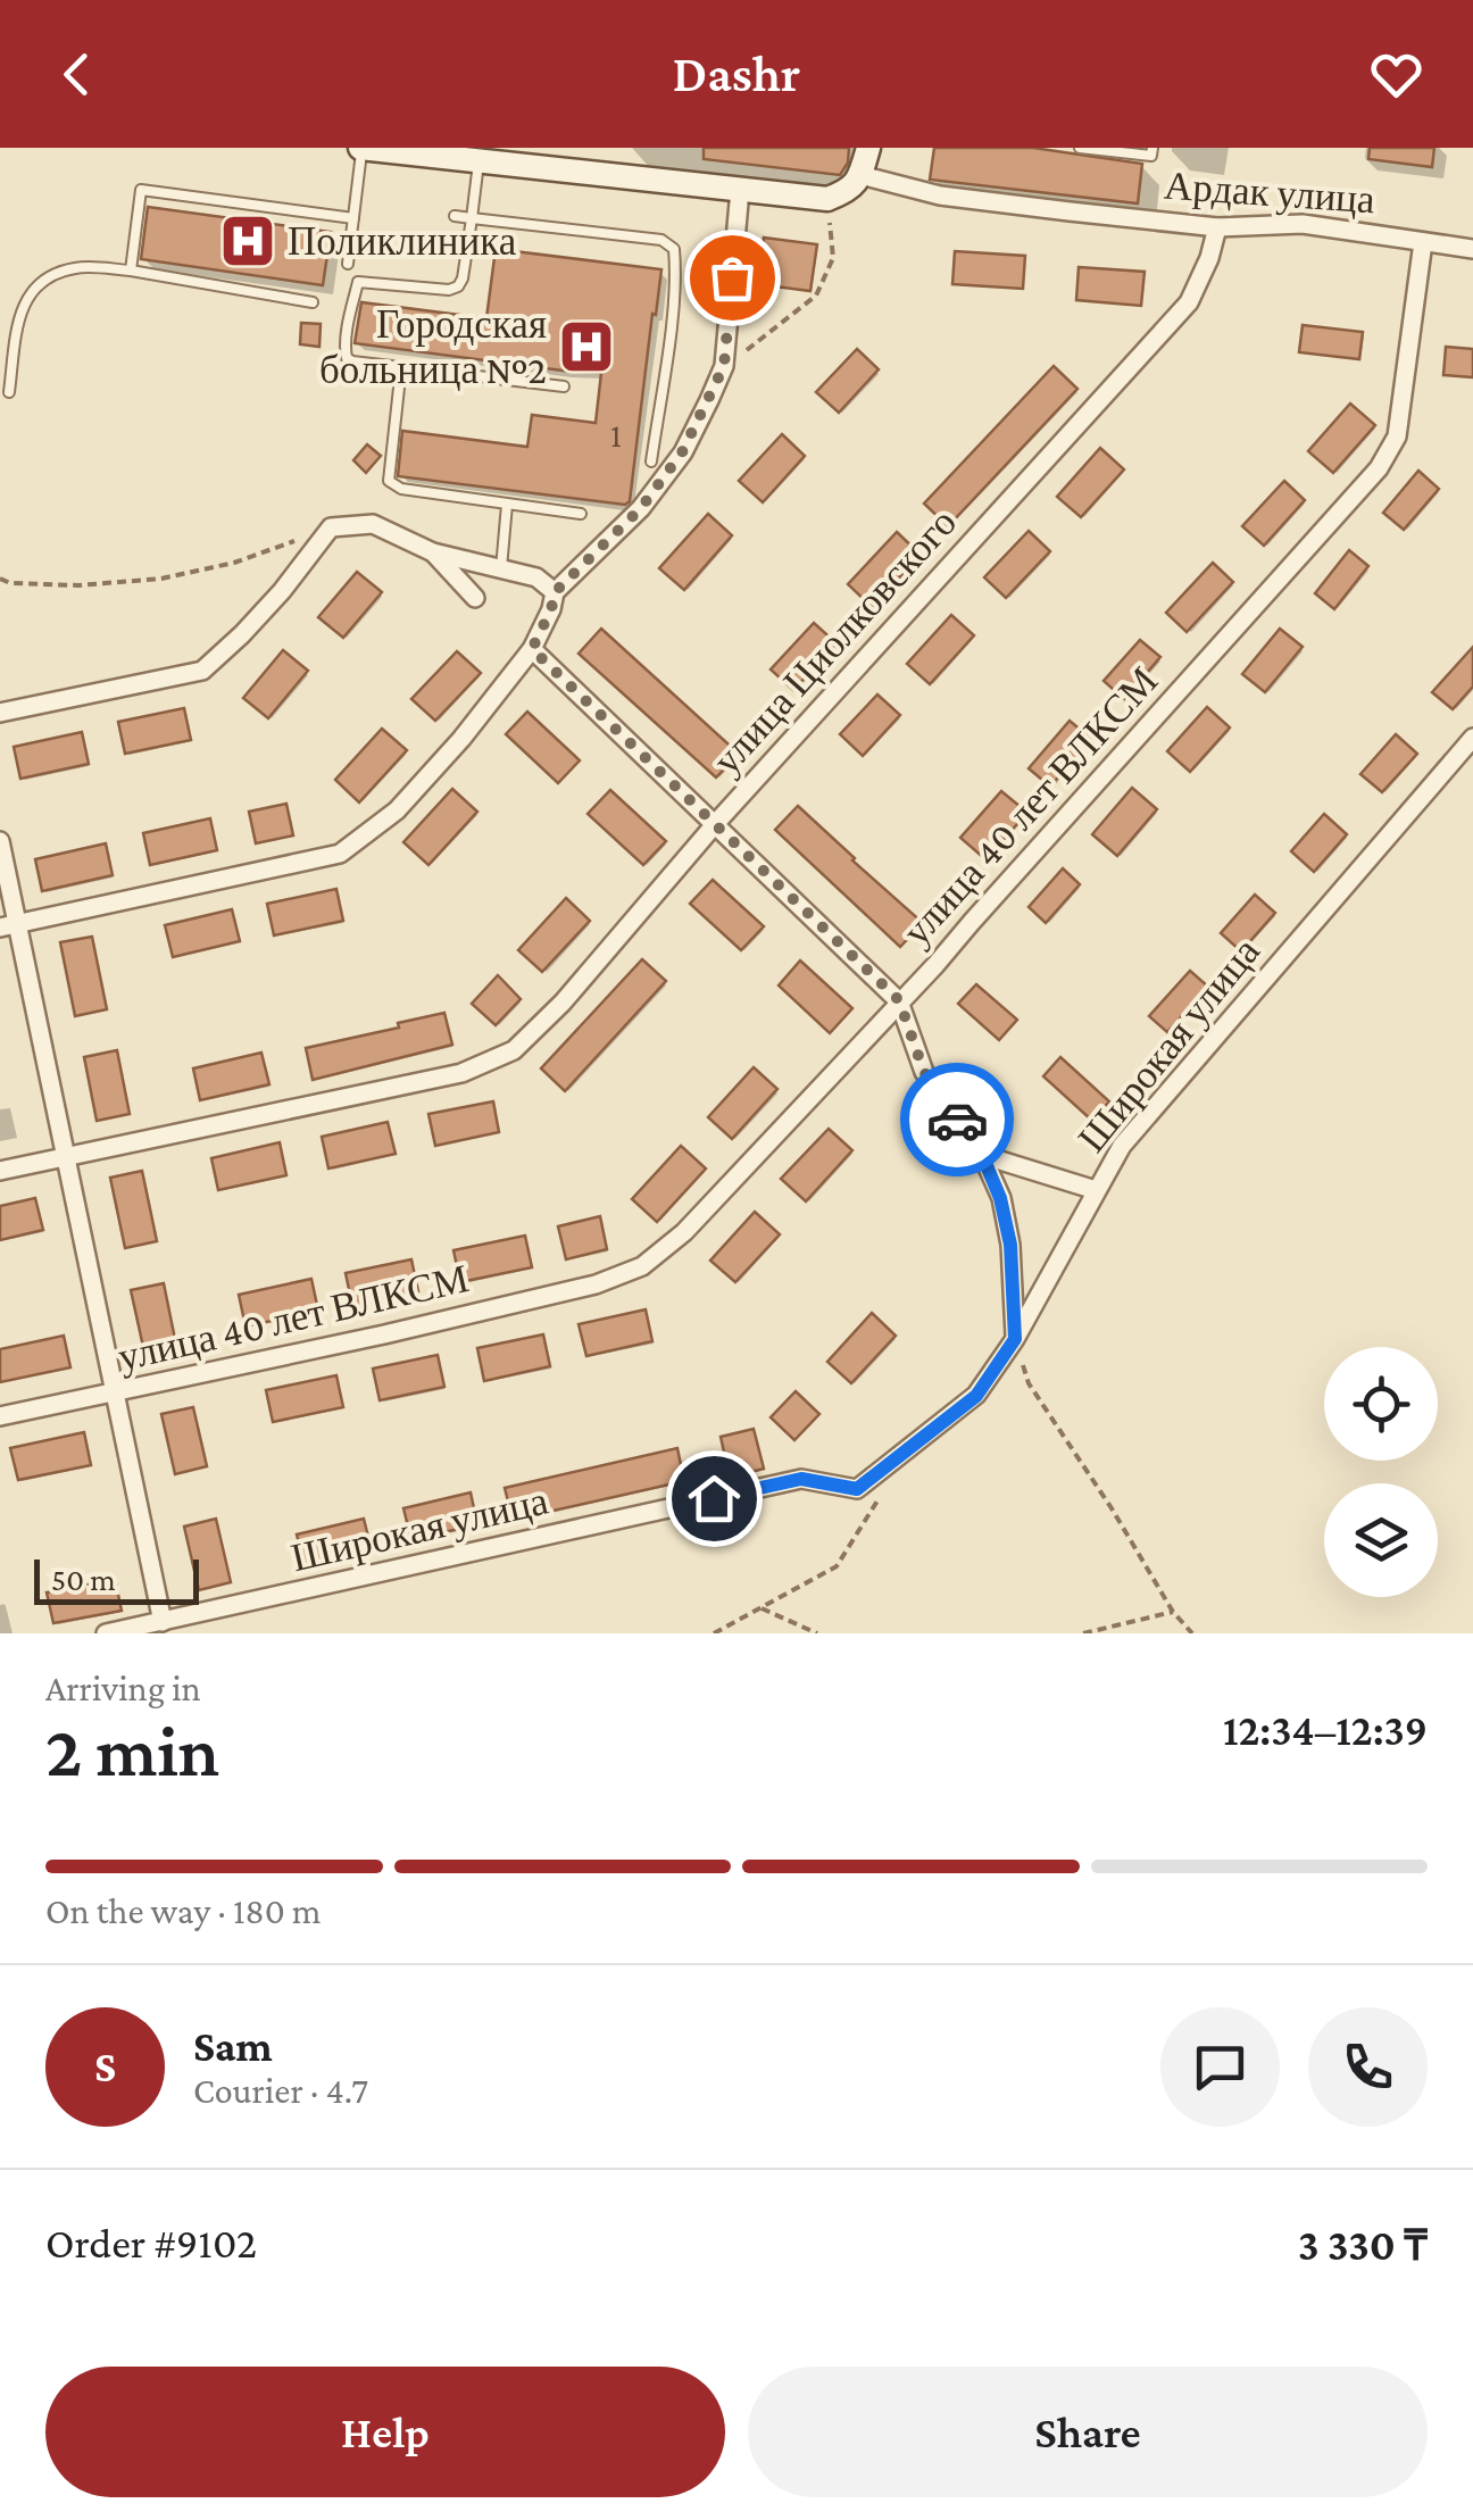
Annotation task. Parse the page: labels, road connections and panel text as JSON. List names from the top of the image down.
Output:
{
  "streets": {
    "street": [
      "Ардак улица",
      "улица Циолковского",
      "улица 40 лет ВЛКСМ",
      "Широкая улица"
    ]
  },
  "crossings": [
    ["Ардак улица", "улица Циолковского"],
    ["Ардак улица", "улица 40 лет ВЛКСМ"]
  ],
  "places": {
    "hospital": ["Поликлиника", "Городская больница №2"]
  },
  "house_numbers": ["1"],
  "scale_bar": "50 m",
  "page": {
    "header": "Dashr",
    "scale": "50 m",
    "heading": ["2 min", "Arriving in", "12:34–12:39"],
    "panel": [
      "Sam",
      "Courier · 4.7",
      "Order #9102",
      "3 330 ₸"
    ],
    "bar": "On the way · 180 m",
    "round": "S",
    "buttons": ["Help", "Share"]
  }
}
